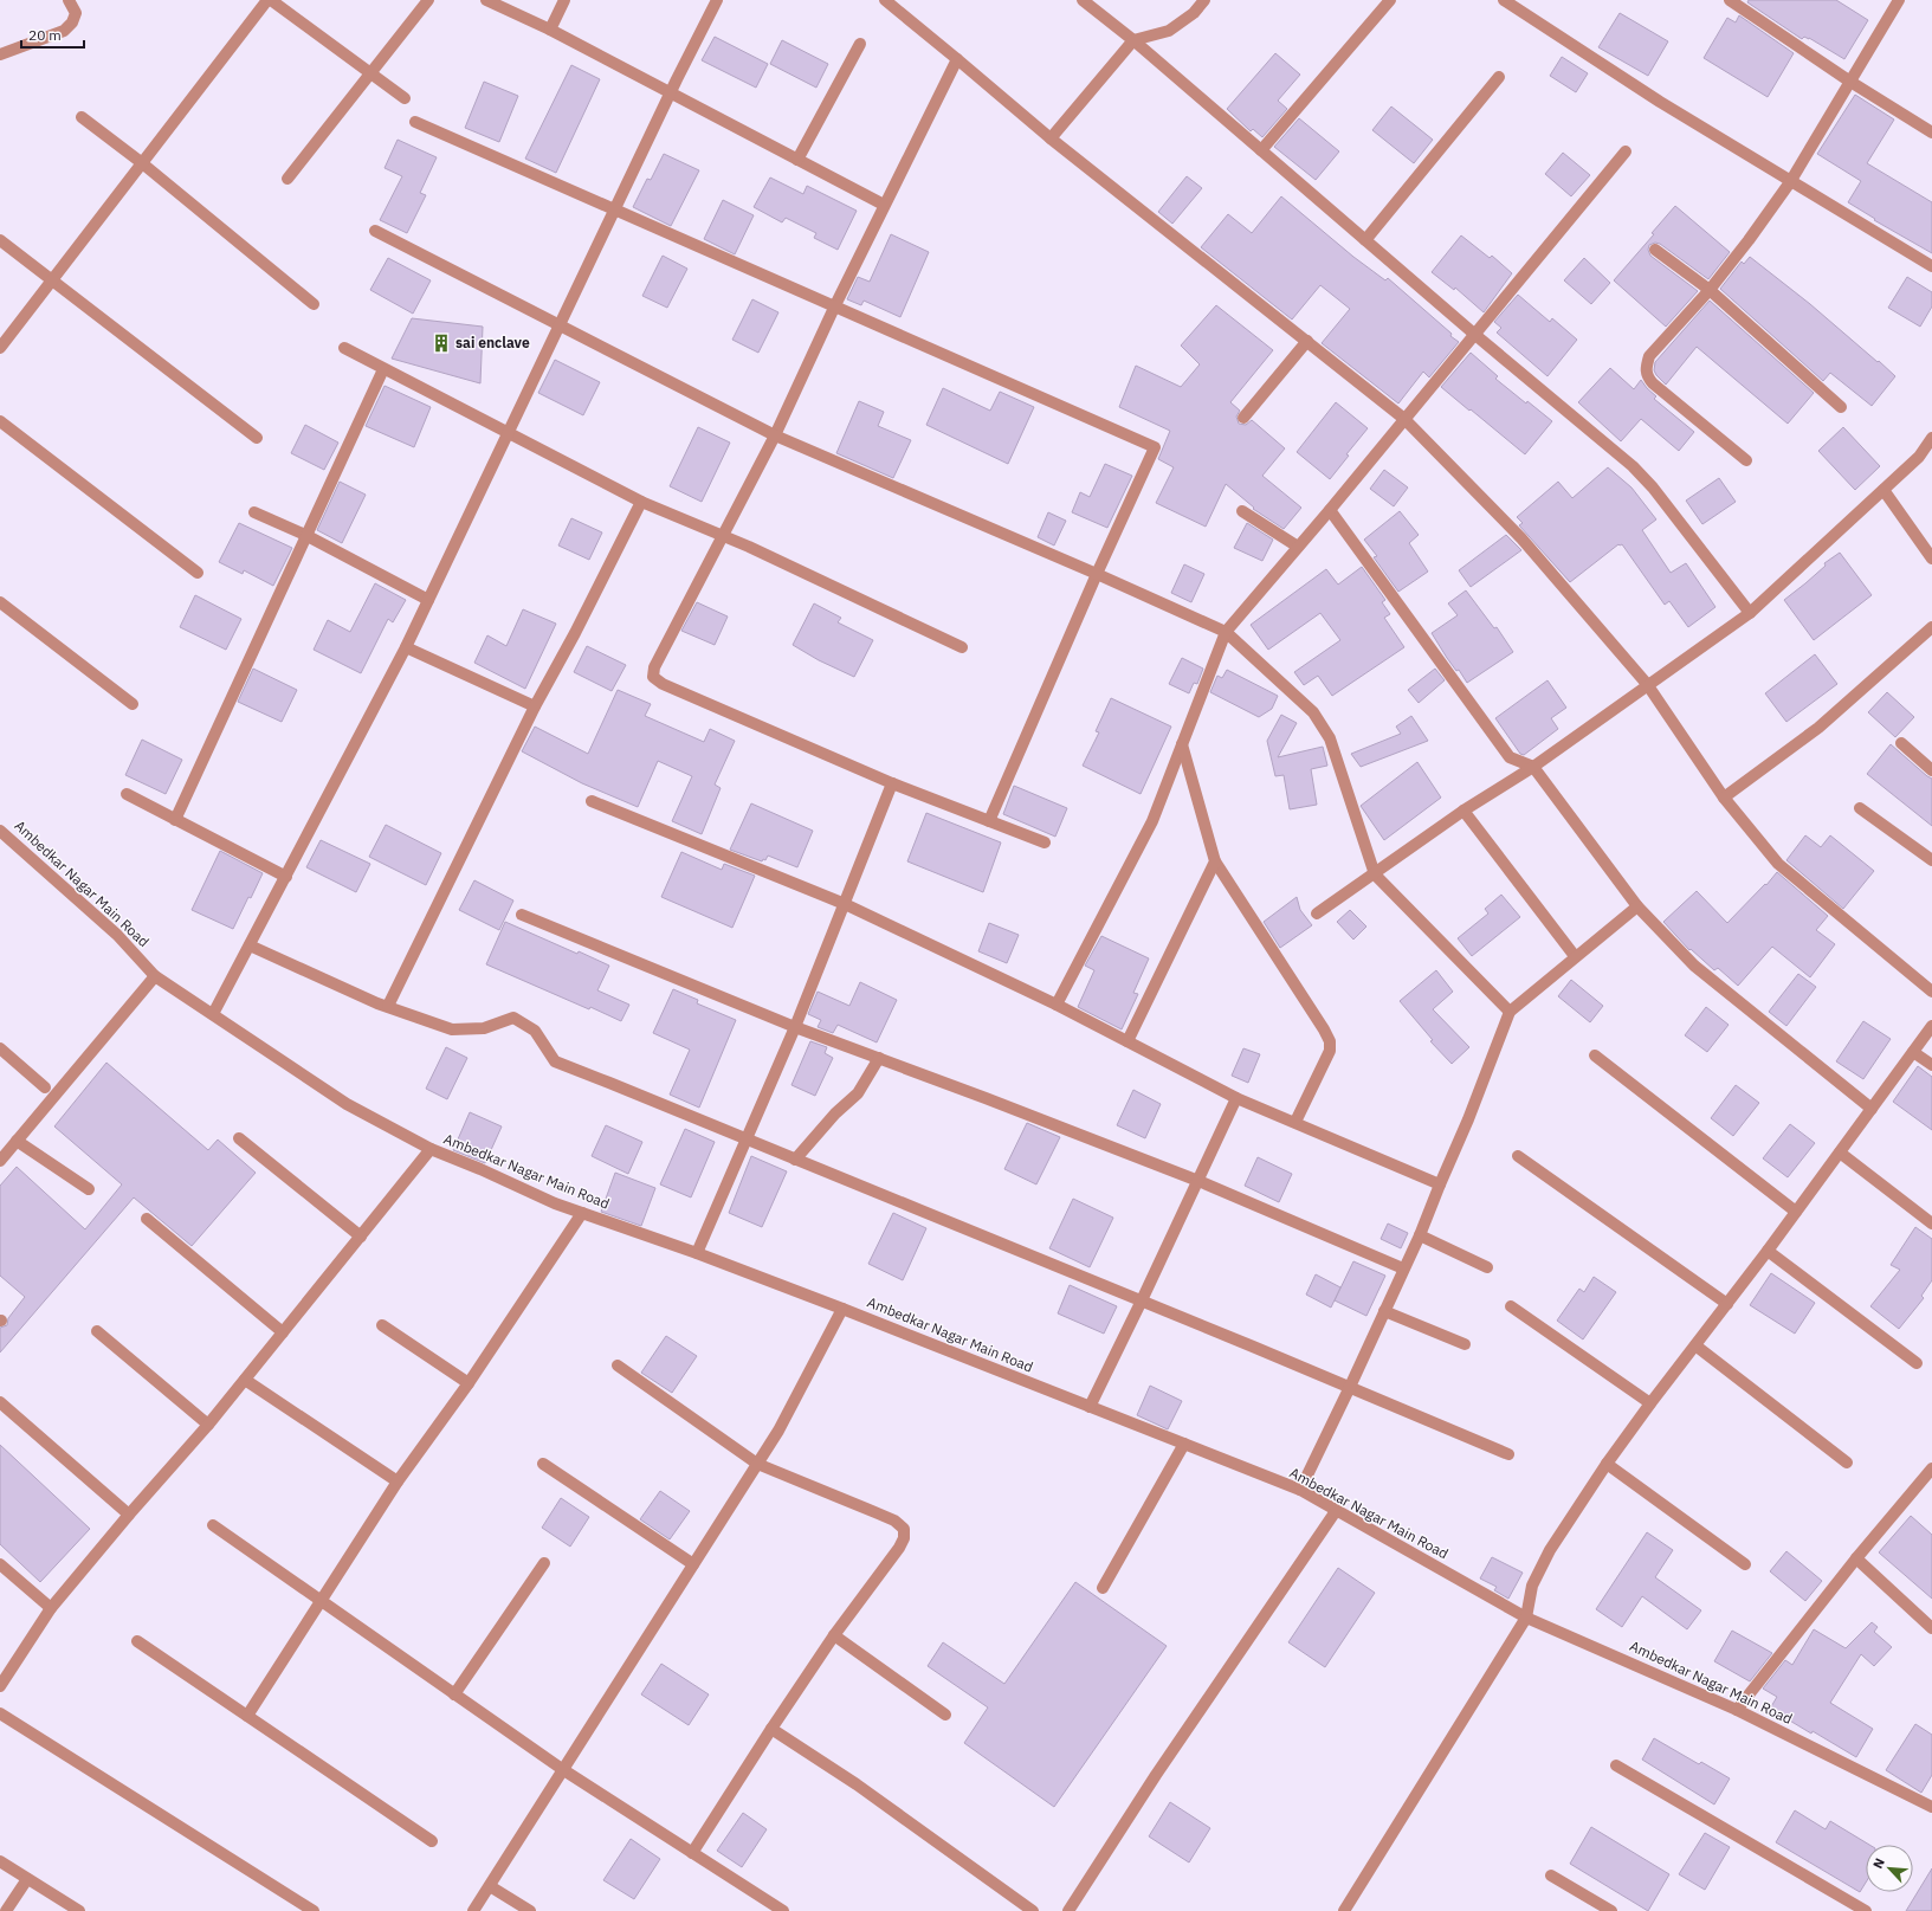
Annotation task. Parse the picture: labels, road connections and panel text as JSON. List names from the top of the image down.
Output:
{
  "streets": {
    "street": ["Ambedkar Nagar Main Road"]
  },
  "places": {
    "building": ["sai enclave"]
  },
  "scale_bar": "20 m",
  "north": "top left"
}
